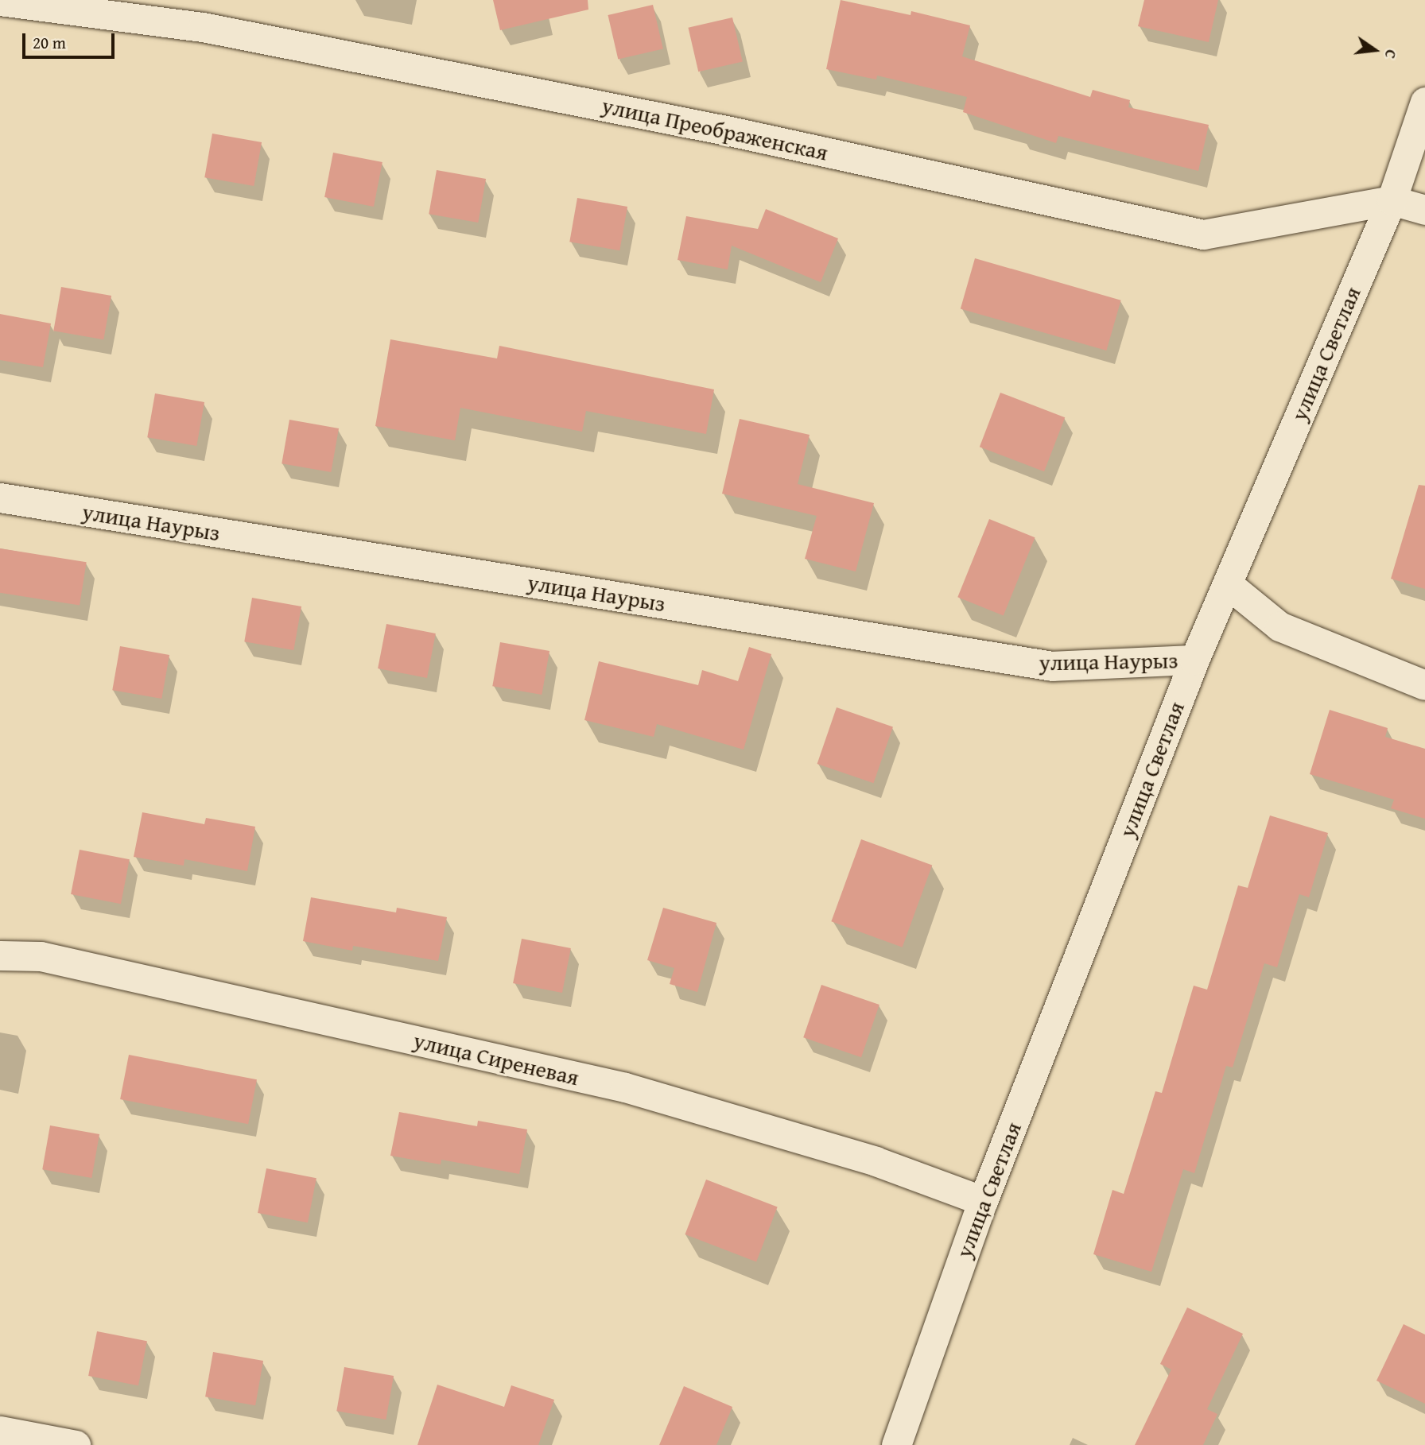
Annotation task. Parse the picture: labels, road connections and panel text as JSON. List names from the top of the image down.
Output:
{
  "streets": {
    "street": [
      "улица Преображенская",
      "улица Светлая",
      "улица Наурыз",
      "улица Сиреневая"
    ]
  },
  "crossings": [
    ["улица Преображенская", "улица Светлая"],
    ["улица Светлая", "улица Наурыз"],
    ["улица Светлая", "улица Сиреневая"]
  ],
  "scale_bar": "20 m",
  "north": "right"
}
